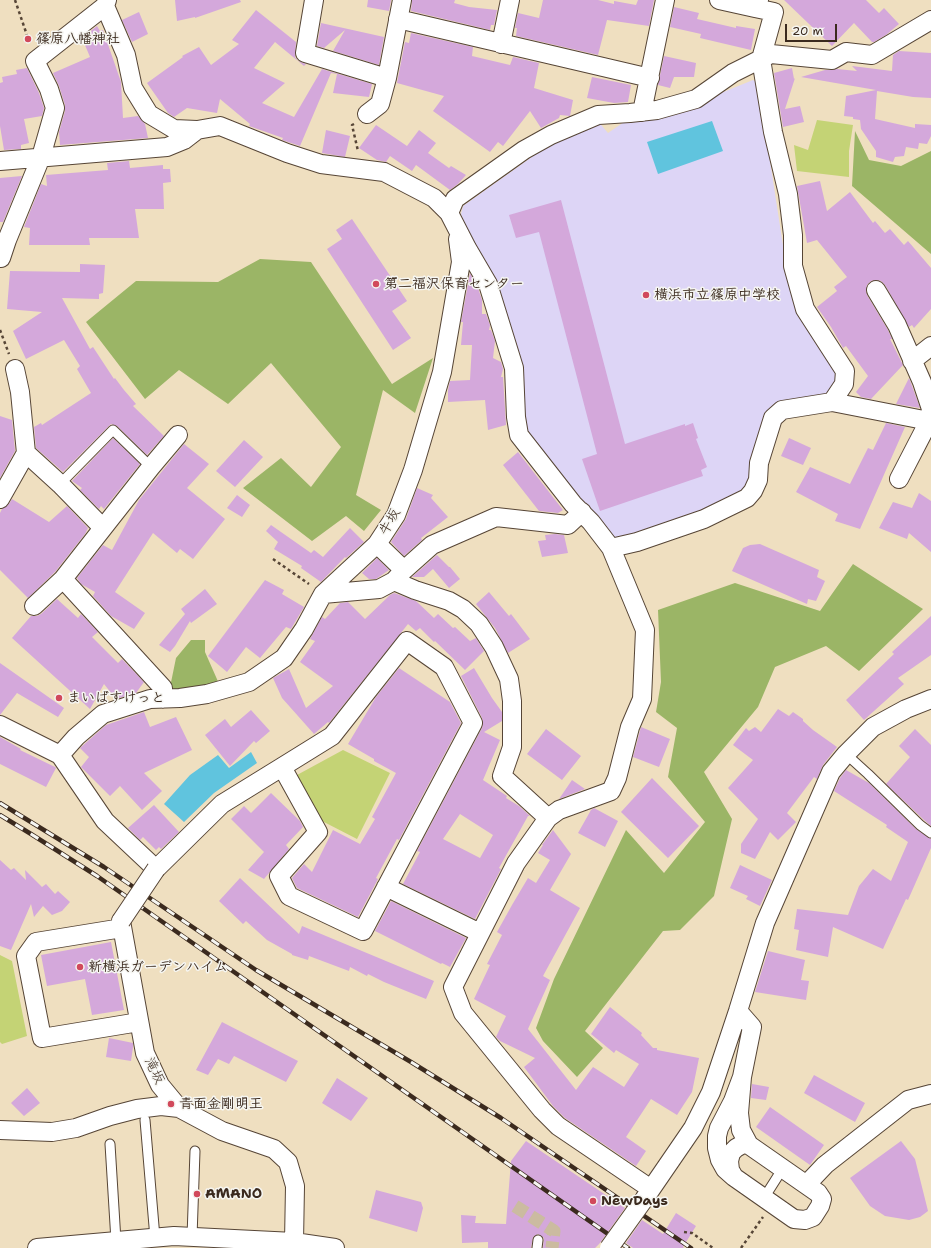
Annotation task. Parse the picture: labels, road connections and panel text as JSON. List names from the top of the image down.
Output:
{
  "streets": {
    "street": ["牛坂", "滝坂"]
  },
  "places": [
    "篠原八幡神社",
    "第二福沢保育センター",
    "横浜市立篠原中学校",
    "まいばすけっと",
    "新横浜ガーデンハイム",
    "青面金剛明王",
    "AMANO",
    "NewDays"
  ],
  "scale_bar": "20 m"
}
